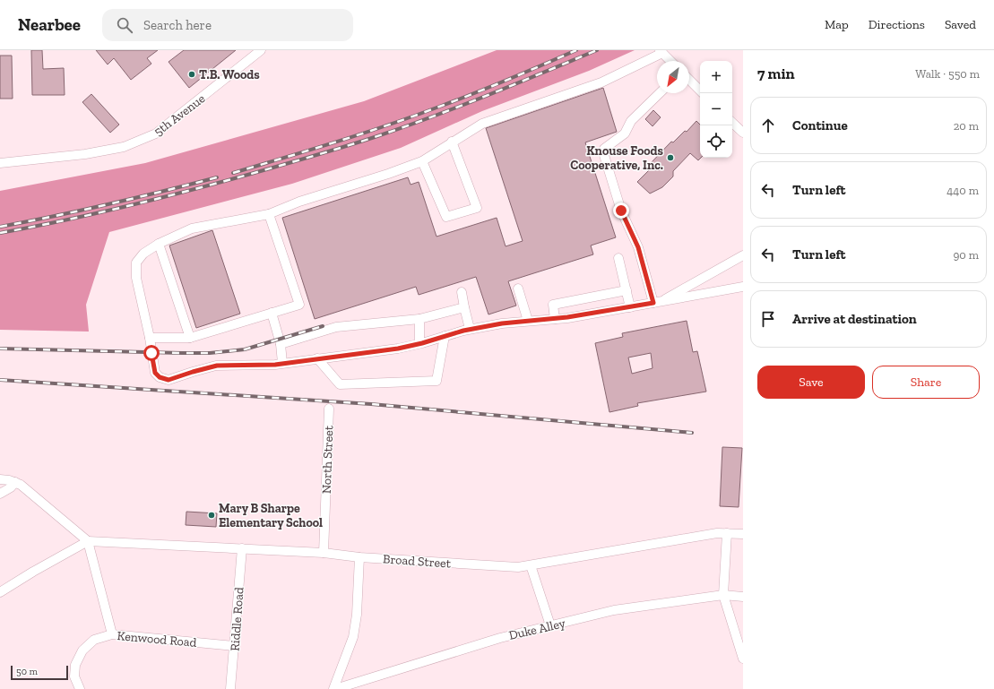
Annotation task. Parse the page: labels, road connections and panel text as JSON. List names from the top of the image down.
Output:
{
  "streets": {
    "street": [
      "5th Avenue",
      "North Street",
      "Broad Street",
      "Riddle Road",
      "Duke Alley",
      "Kenwood Road"
    ]
  },
  "crossings": [
    ["North Street", "Broad Street"],
    ["Broad Street", "Riddle Road"],
    ["Riddle Road", "Kenwood Road"]
  ],
  "places": ["T.B. Woods", "Knouse Foods Cooperative, Inc.", "Mary B Sharpe Elementary School"],
  "scale_bar": "50 m",
  "north": "bottom left",
  "page": {
    "header": "Nearbee",
    "search": "Search here",
    "nav": ["Map", "Directions", "Saved"],
    "heading": ["7 min", "Walk · 550 m"],
    "map_buttons": ["+", "−"],
    "list": [
      ["Continue", "20 m"],
      ["Turn left", "440 m"],
      ["Turn left", "90 m"],
      "Arrive at destination"
    ],
    "buttons": ["Save", "Share"],
    "scale": "50 m"
  }
}
